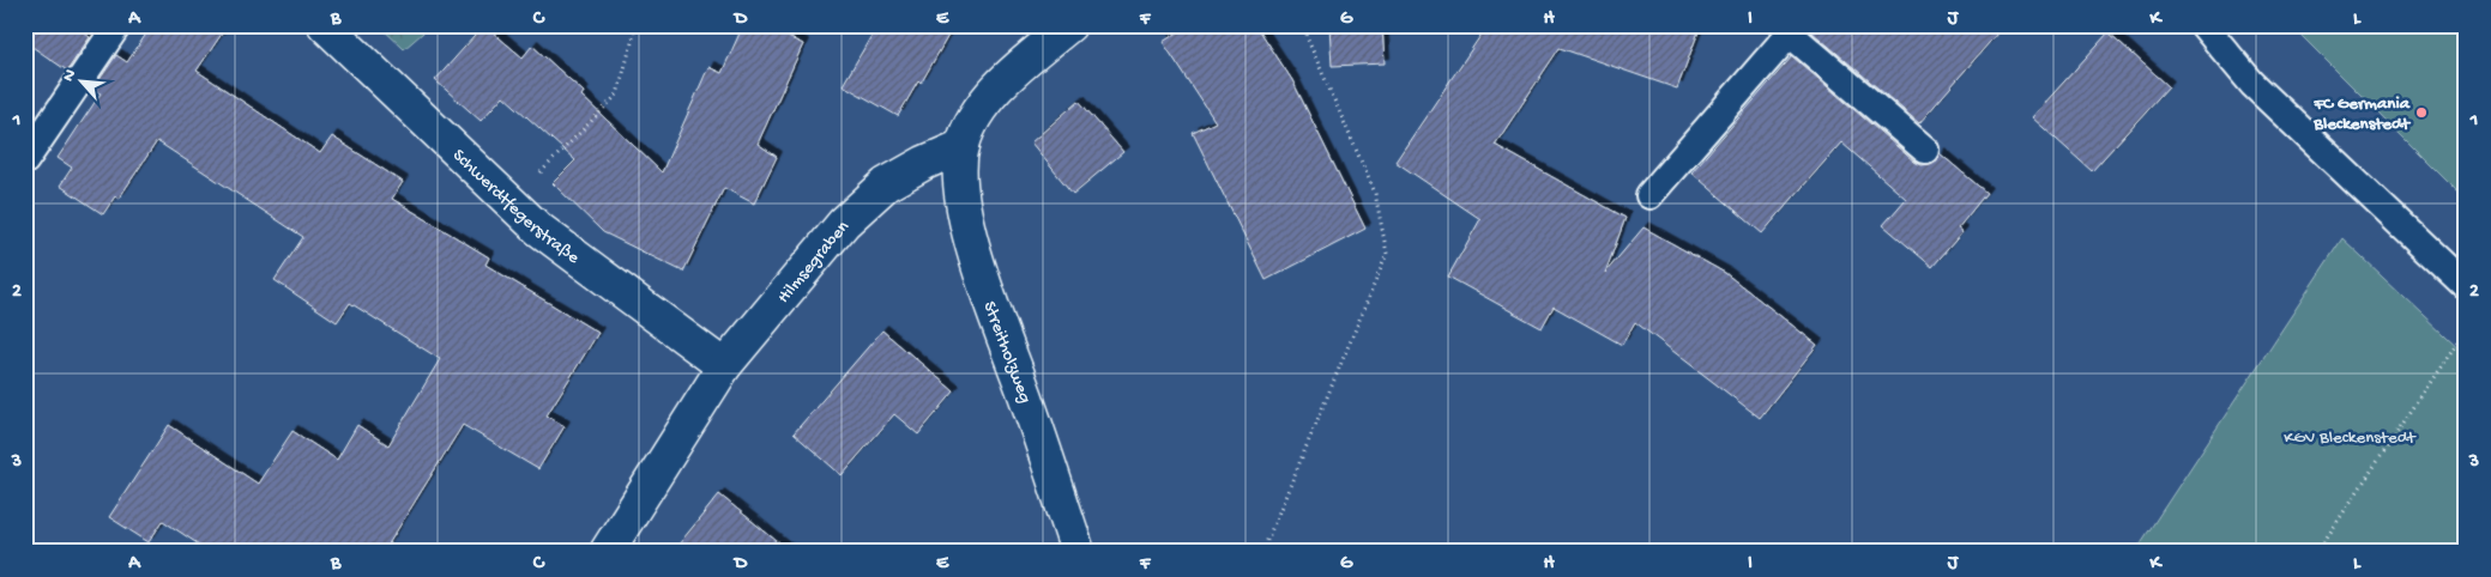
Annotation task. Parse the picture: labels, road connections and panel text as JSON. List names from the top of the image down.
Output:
{
  "streets": {
    "street": ["Schwerdtfegerstraße", "Hilmsegraben", "Streitholzweg"]
  },
  "crossings": [
    ["Schwerdtfegerstraße", "Hilmsegraben"],
    ["Hilmsegraben", "Streitholzweg"]
  ],
  "parks": ["KGV Bleckenstedt"],
  "places": ["FC Germania Bleckenstedt"],
  "north": "top left",
  "grid": {
    "columns": [
      "A",
      "B",
      "C",
      "D",
      "E",
      "F",
      "G",
      "H",
      "I",
      "J",
      "K",
      "L"
    ],
    "rows": ["1", "2", "3"]
  }
}
